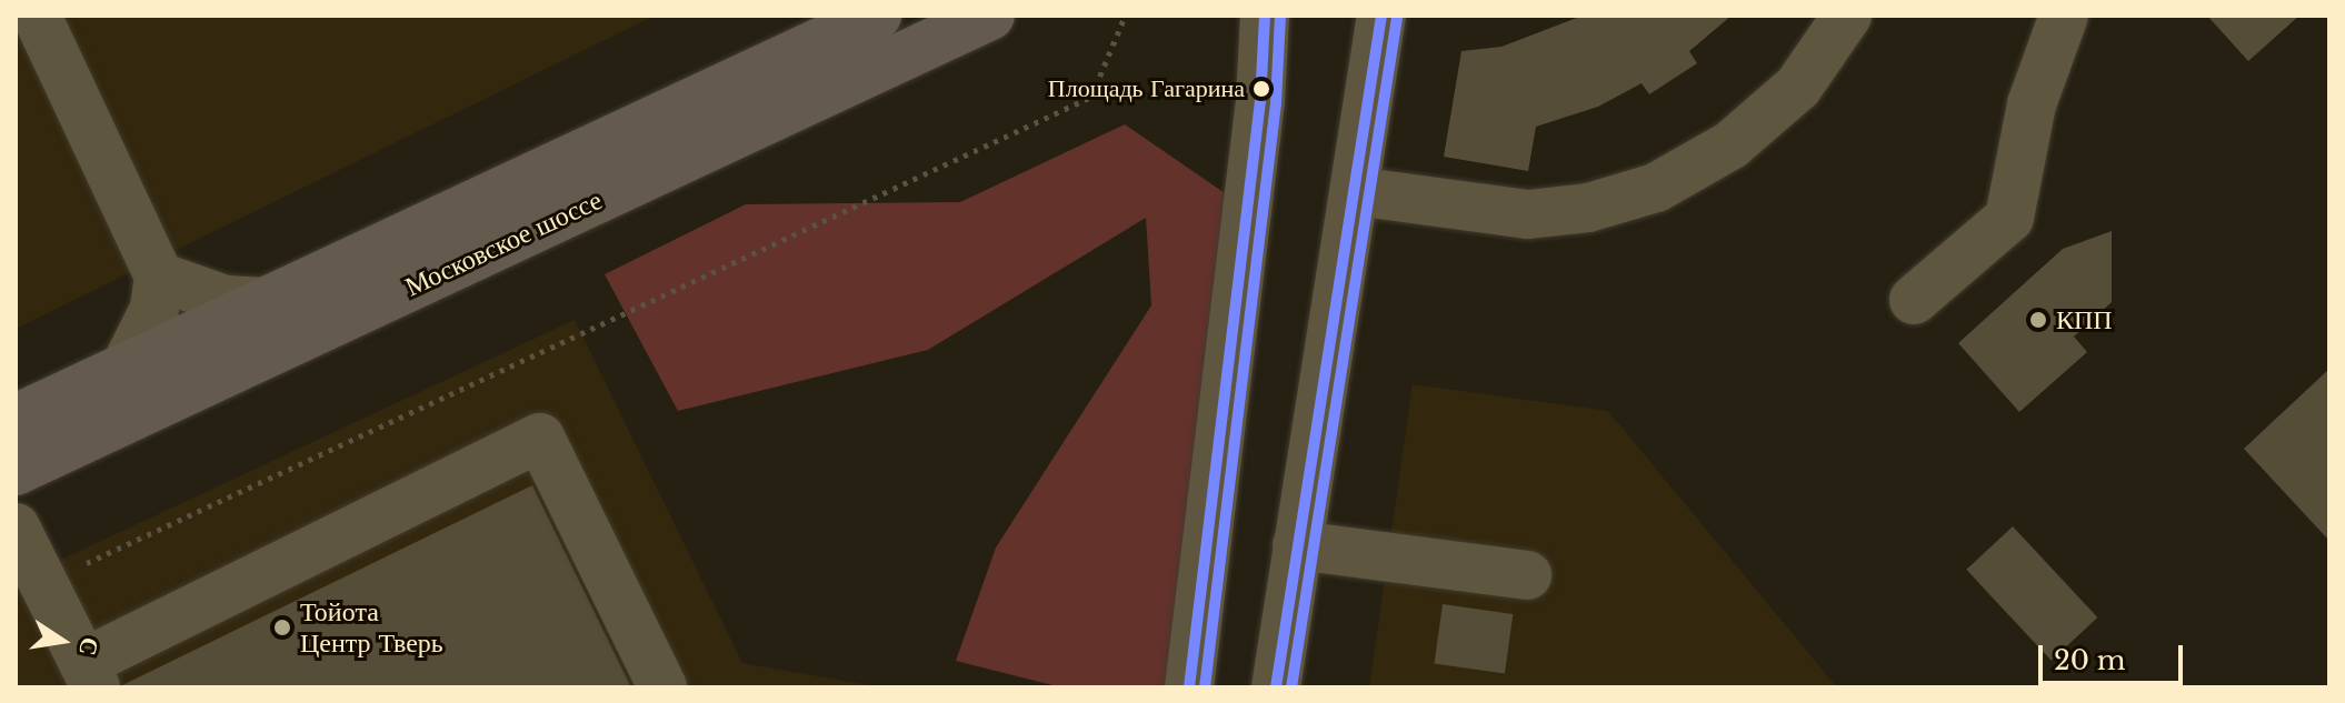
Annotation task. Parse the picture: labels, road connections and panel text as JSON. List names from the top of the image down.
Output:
{
  "streets": {
    "main road": ["Московское шоссе"]
  },
  "places": ["Площадь Гагарина", "КПП", "Тойота Центр Тверь"],
  "lines": ["transit line 20"],
  "scale_bar": "20 m",
  "north": "right"
}
